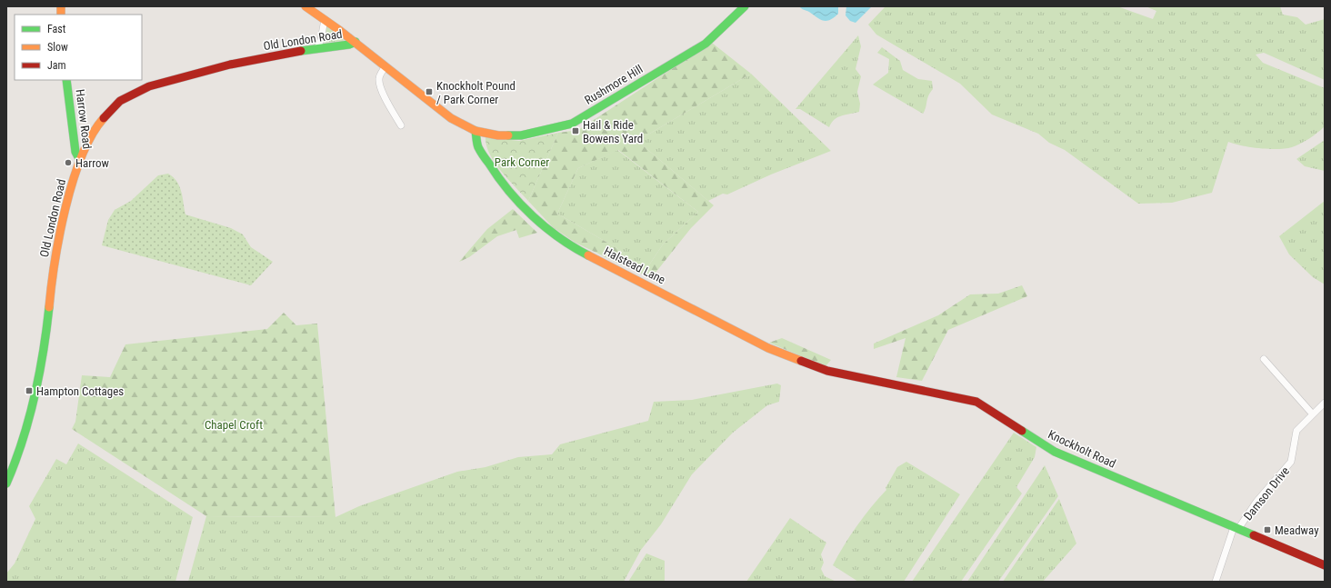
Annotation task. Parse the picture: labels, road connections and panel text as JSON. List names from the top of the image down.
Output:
{
  "streets": {
    "street": [
      "Old London Road",
      "Rushmore Hill",
      "Harrow Road",
      "Halstead Lane",
      "Knockholt Road",
      "Damson Drive"
    ]
  },
  "crossings": [
    ["Old London Road", "Rushmore Hill"],
    ["Old London Road", "Harrow Road"],
    ["Rushmore Hill", "Halstead Lane"],
    ["Halstead Lane", "Knockholt Road"],
    ["Knockholt Road", "Damson Drive"]
  ],
  "parks": ["Park Corner", "Chapel Croft"],
  "places": {
    "transit": [
      "Knockholt Pound / Park Corner",
      "Hail & Ride Bowens Yard",
      "Hampton Cottages",
      "Meadway"
    ],
    "other": ["Harrow"]
  },
  "legend": ["Fast", "Slow", "Jam"]
}
